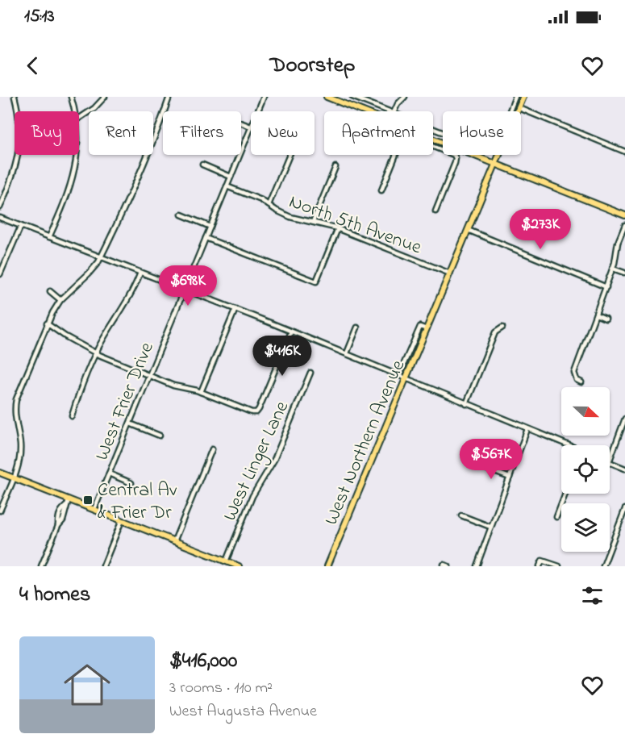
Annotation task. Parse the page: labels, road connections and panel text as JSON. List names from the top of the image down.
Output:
{
  "streets": {
    "main road": ["West Northern Avenue"],
    "street": ["North 5th Avenue", "West Frier Drive", "West Linger Lane"]
  },
  "crossings": [
    ["North 5th Avenue", "West Frier Drive"],
    ["North 5th Avenue", "West Northern Avenue"]
  ],
  "places": {
    "transit": ["Central Av & Frier Dr"]
  },
  "north": "right",
  "page": {
    "status": "15:13",
    "header": "Doorstep",
    "chip": [
      "Buy",
      "Rent",
      "Filters",
      "New",
      "Apartment",
      "House"
    ],
    "price": [
      "$273K",
      "$698K",
      "$416K",
      "$567K"
    ],
    "heading": "4 homes",
    "list": [
      {
        "name": "$416,000",
        "note": "3 rooms · 110 m² · West Augusta Avenue"
      }
    ]
  }
}
